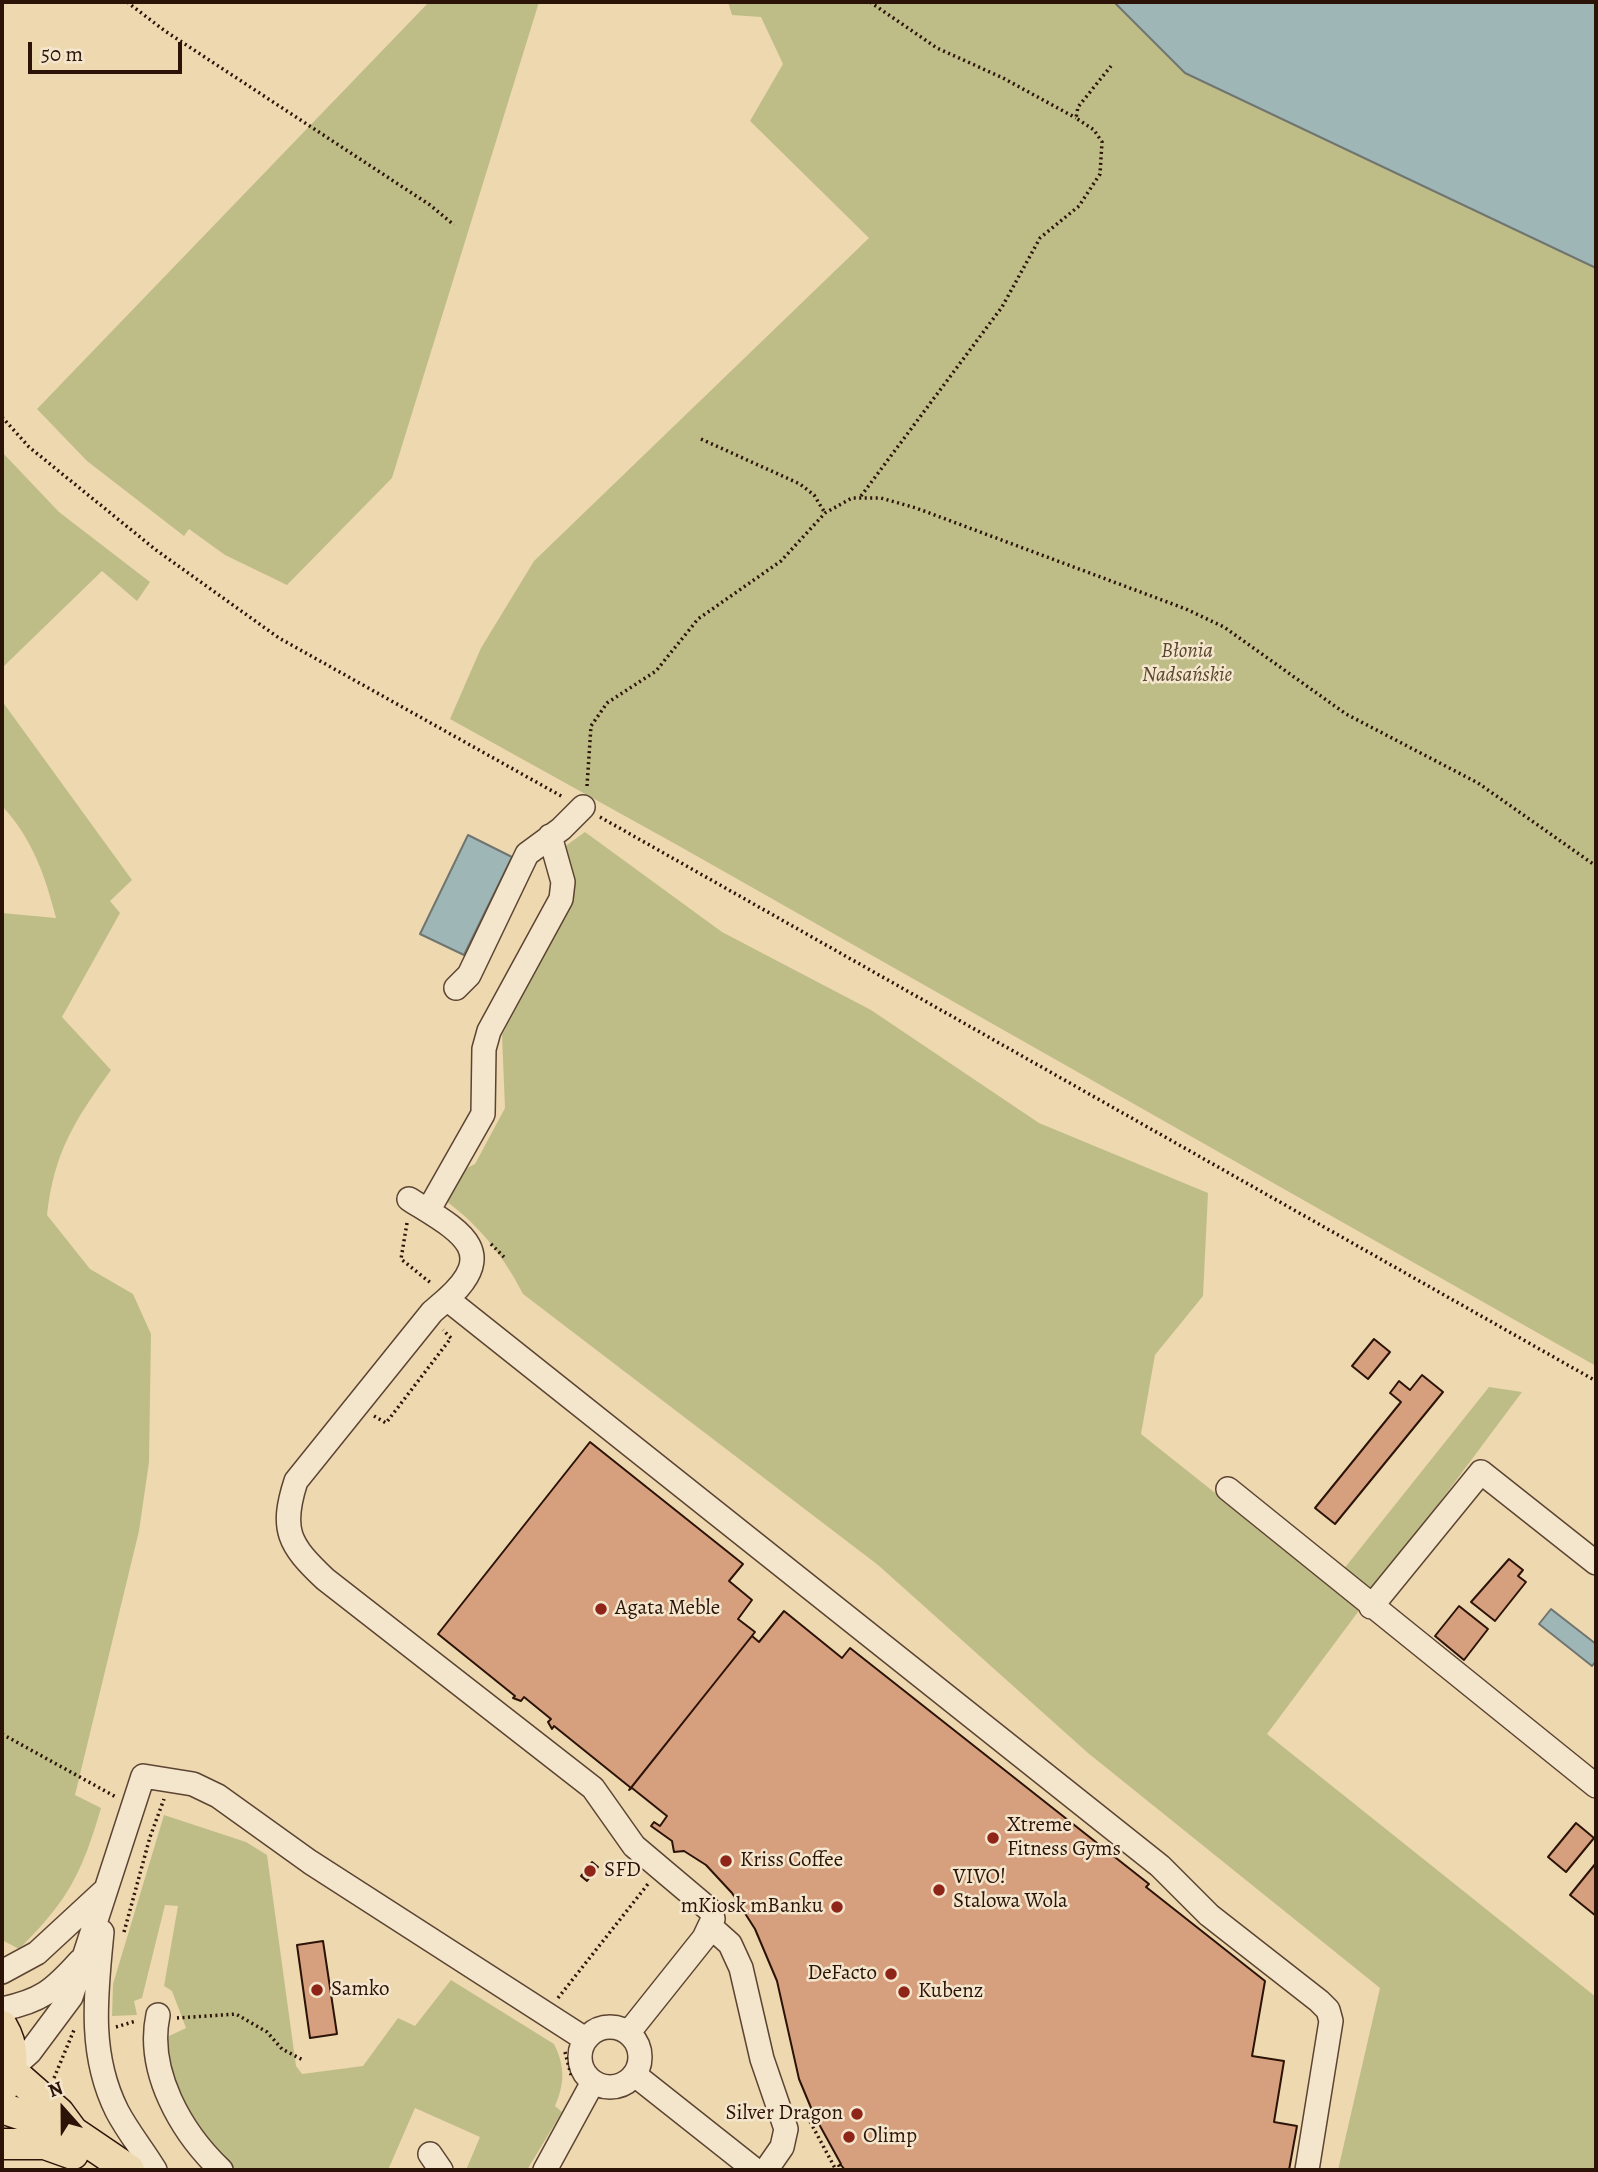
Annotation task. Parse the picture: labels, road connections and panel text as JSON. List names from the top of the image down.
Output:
{
  "parks": ["Błonia Nadsańskie"],
  "places": [
    "Agata Meble",
    "Xtreme Fitness Gyms",
    "Kriss Coffee",
    "SFD",
    "VIVO! Stalowa Wola",
    "mKiosk mBanku",
    "DeFacto",
    "Samko",
    "Kubenz",
    "Silver Dragon",
    "Olimp"
  ],
  "scale_bar": "50 m",
  "north": "top"
}
